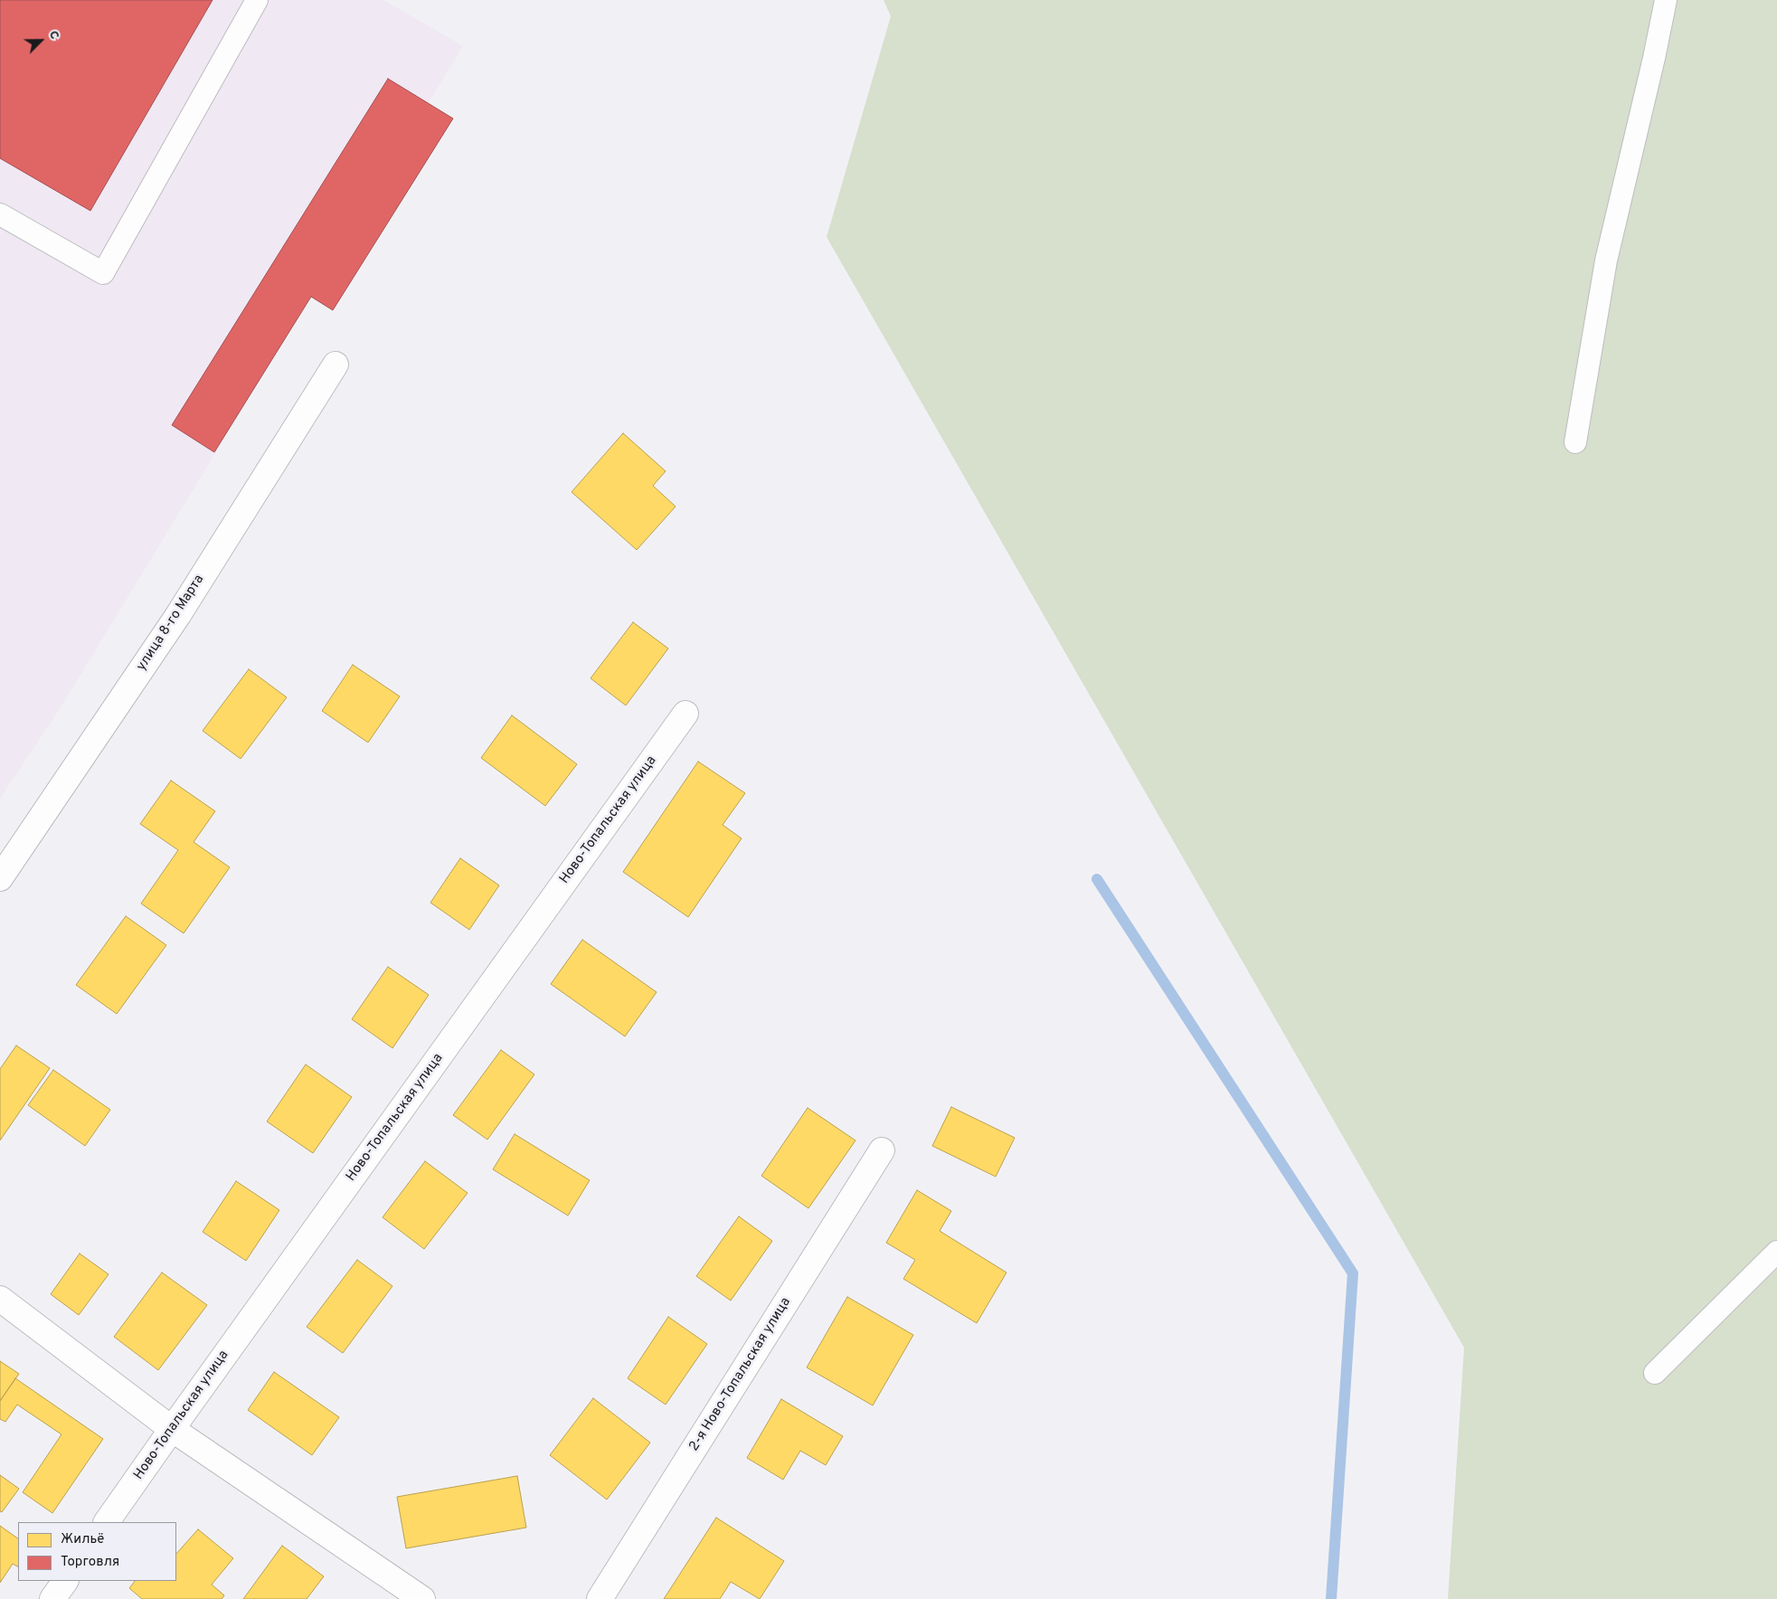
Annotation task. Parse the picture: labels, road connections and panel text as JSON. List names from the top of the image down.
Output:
{
  "streets": {
    "street": ["улица 8-го Марта", "Ново-Топальская улица", "2-я Ново-Топальская улица"]
  },
  "legend": ["Жильё", "Торговля"],
  "north": "top right"
}
